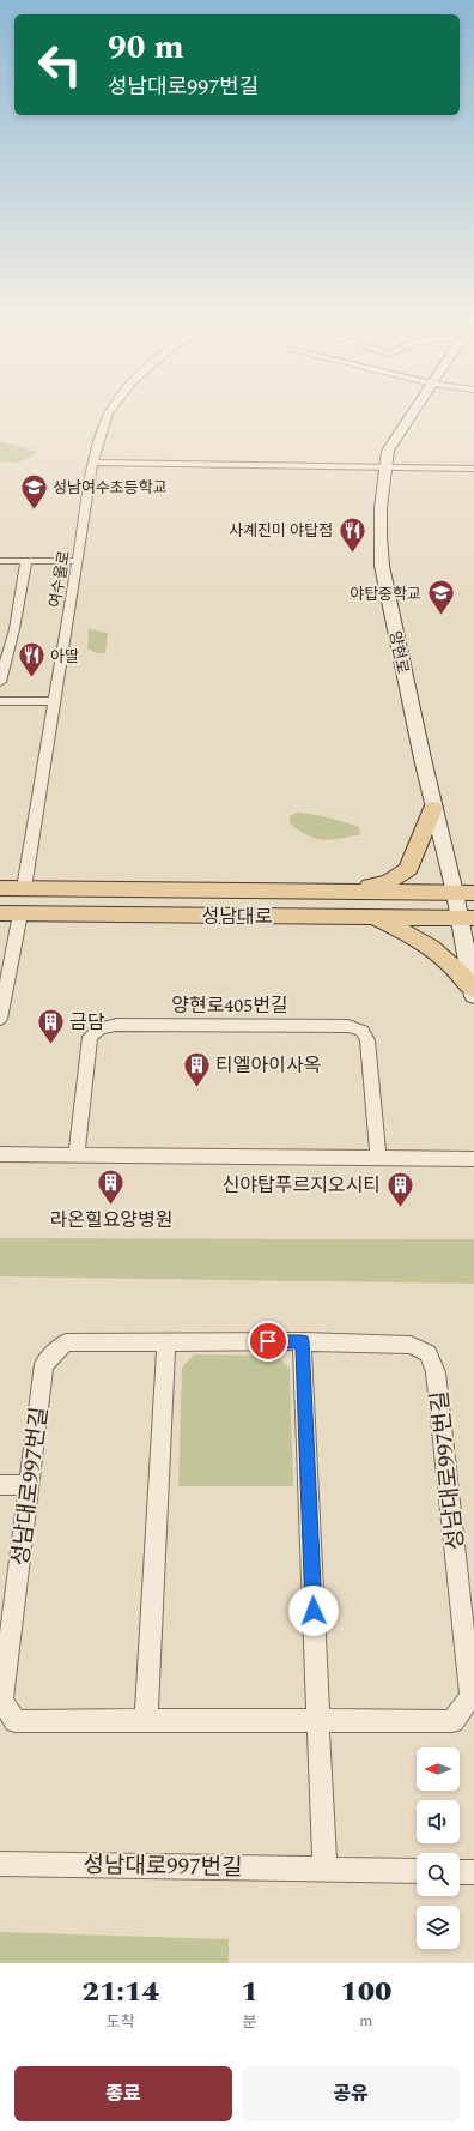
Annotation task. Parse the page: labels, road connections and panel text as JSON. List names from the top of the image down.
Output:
{
  "streets": {
    "main road": ["양현로", "성남대로"],
    "street": ["여수울로", "양현로405번길", "성남대로997번길"]
  },
  "crossings": [
    ["여수울로", "성남대로"],
    ["양현로", "성남대로"]
  ],
  "places": {
    "school or university": ["성남여수초등학교", "야탑중학교"],
    "restaurant": ["사계진미 야탑점", "아딸"],
    "building": [
      "금담",
      "티엘아이사옥",
      "라온힐요양병원",
      "신야탑푸르지오시티"
    ]
  },
  "north": "left",
  "page": {
    "turn": ["90 m", "성남대로997번길"],
    "eta": [
      "21:14",
      "도착",
      "1",
      "분",
      "100",
      "m"
    ],
    "buttons": ["종료", "공유"]
  }
}
